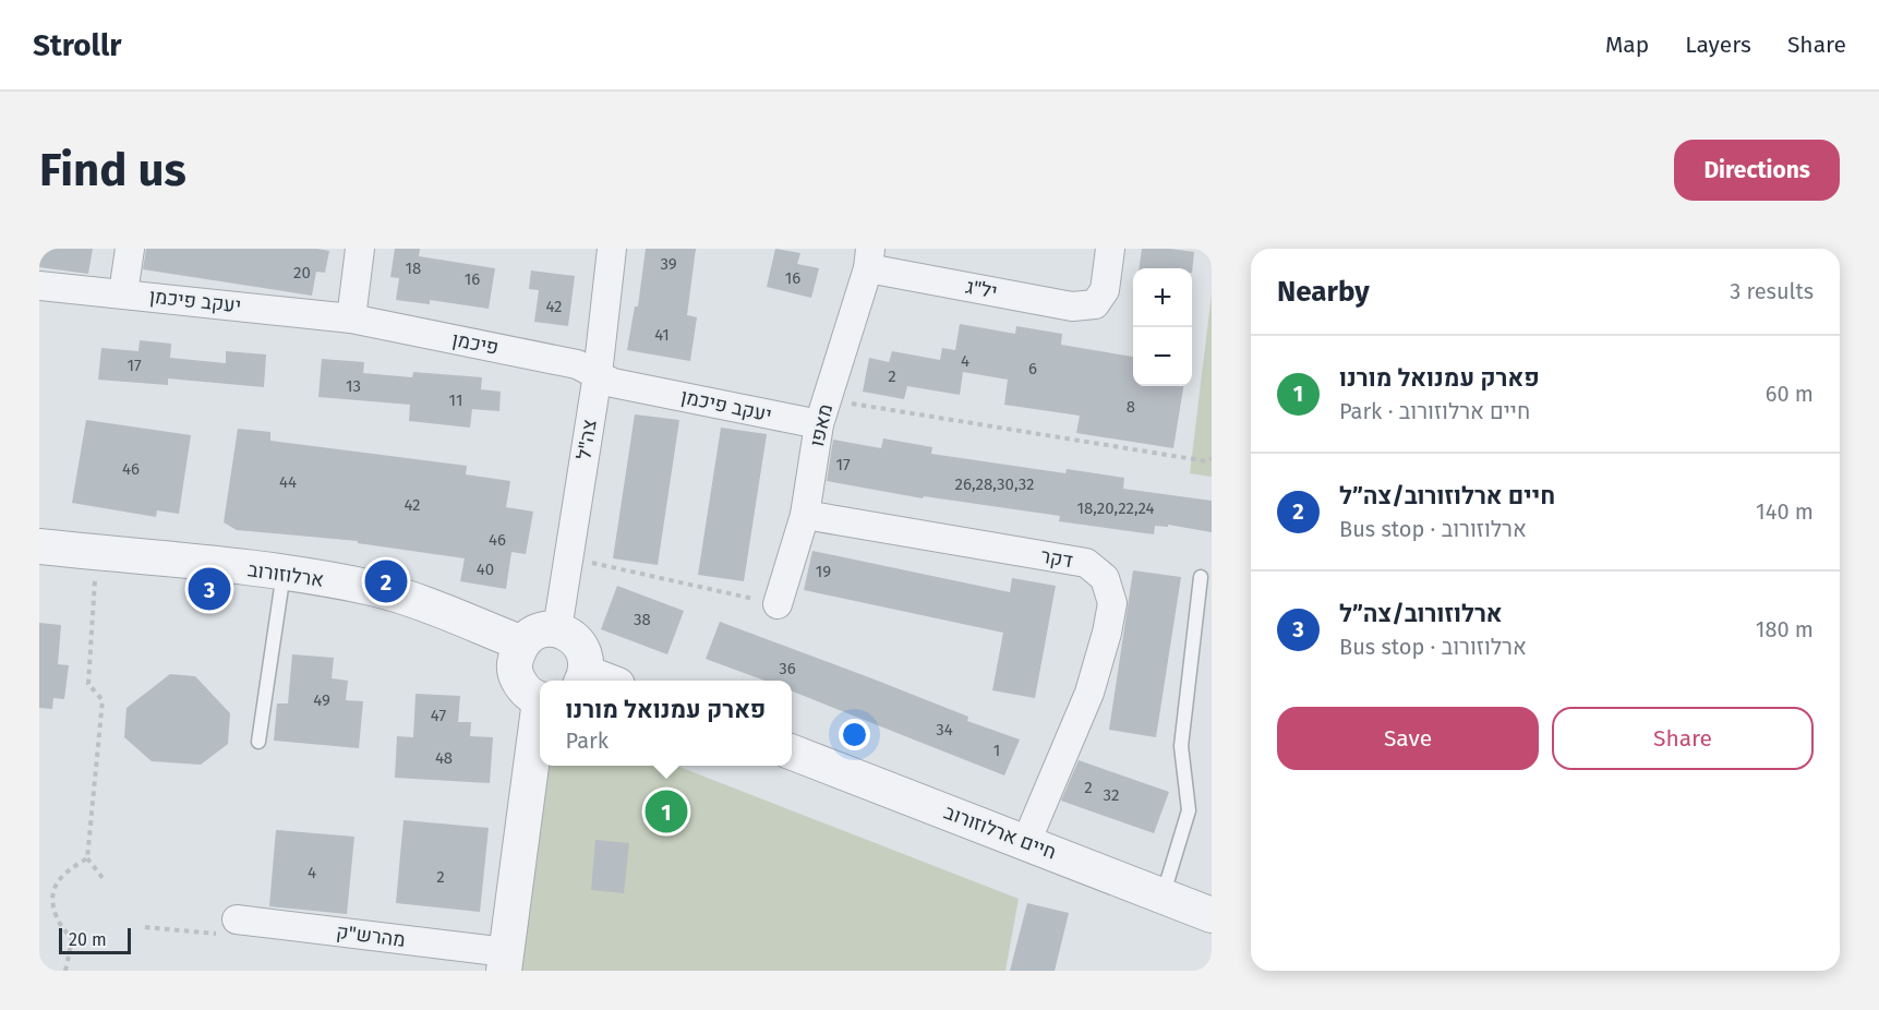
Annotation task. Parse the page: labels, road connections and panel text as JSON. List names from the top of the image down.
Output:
{
  "streets": {
    "street": [
      "יל\"ג",
      "יעקב פיכמן",
      "פיכמן",
      "מאפו",
      "צה\"ל",
      "דקר",
      "ארלוזורוב",
      "חיים ארלוזורוב",
      "מהרש\"ק"
    ]
  },
  "crossings": [
    ["יל\"ג", "מאפו"],
    ["יעקב פיכמן", "פיכמן"],
    ["יעקב פיכמן", "מאפו"],
    ["יעקב פיכמן", "צה\"ל"],
    ["פיכמן", "צה\"ל"],
    ["מאפו", "דקר"],
    ["דקר", "חיים ארלוזורוב"]
  ],
  "house_numbers": [
    "39",
    "18",
    "20",
    "16",
    "16",
    "42",
    "41",
    "4",
    "17",
    "6",
    "2",
    "13",
    "11",
    "8",
    "17",
    "46",
    "44",
    "26,28,30,32",
    "42",
    "18,20,22,24",
    "46",
    "40",
    "19",
    "38",
    "36",
    "49",
    "47",
    "34",
    "1",
    "48",
    "2",
    "32",
    "4",
    "2"
  ],
  "scale_bar": "20 m",
  "page": {
    "header": "Strollr",
    "nav": ["Map", "Layers", "Share"],
    "buttons": [
      "Directions",
      ["Save", "Share"]
    ],
    "title": "Find us",
    "heading": ["Nearby", "3 results"],
    "map_buttons": ["+", "−"],
    "list": [
      {
        "mark": "1",
        "name": "פארק עמנואל מורנו",
        "note": "Park · חיים ארלוזורוב",
        "value": "60 m"
      },
      {
        "mark": "2",
        "name": "חיים ארלוזורוב/צה״ל",
        "note": "Bus stop · ארלוזורוב",
        "value": "140 m"
      },
      {
        "mark": "3",
        "name": "ארלוזורוב/צה״ל",
        "note": "Bus stop · ארלוזורוב",
        "value": "180 m"
      }
    ],
    "pins": ["2", "3", "1"],
    "popup": ["פארק עמנואל מורנו", "Park"],
    "scale": "20 m"
  }
}
